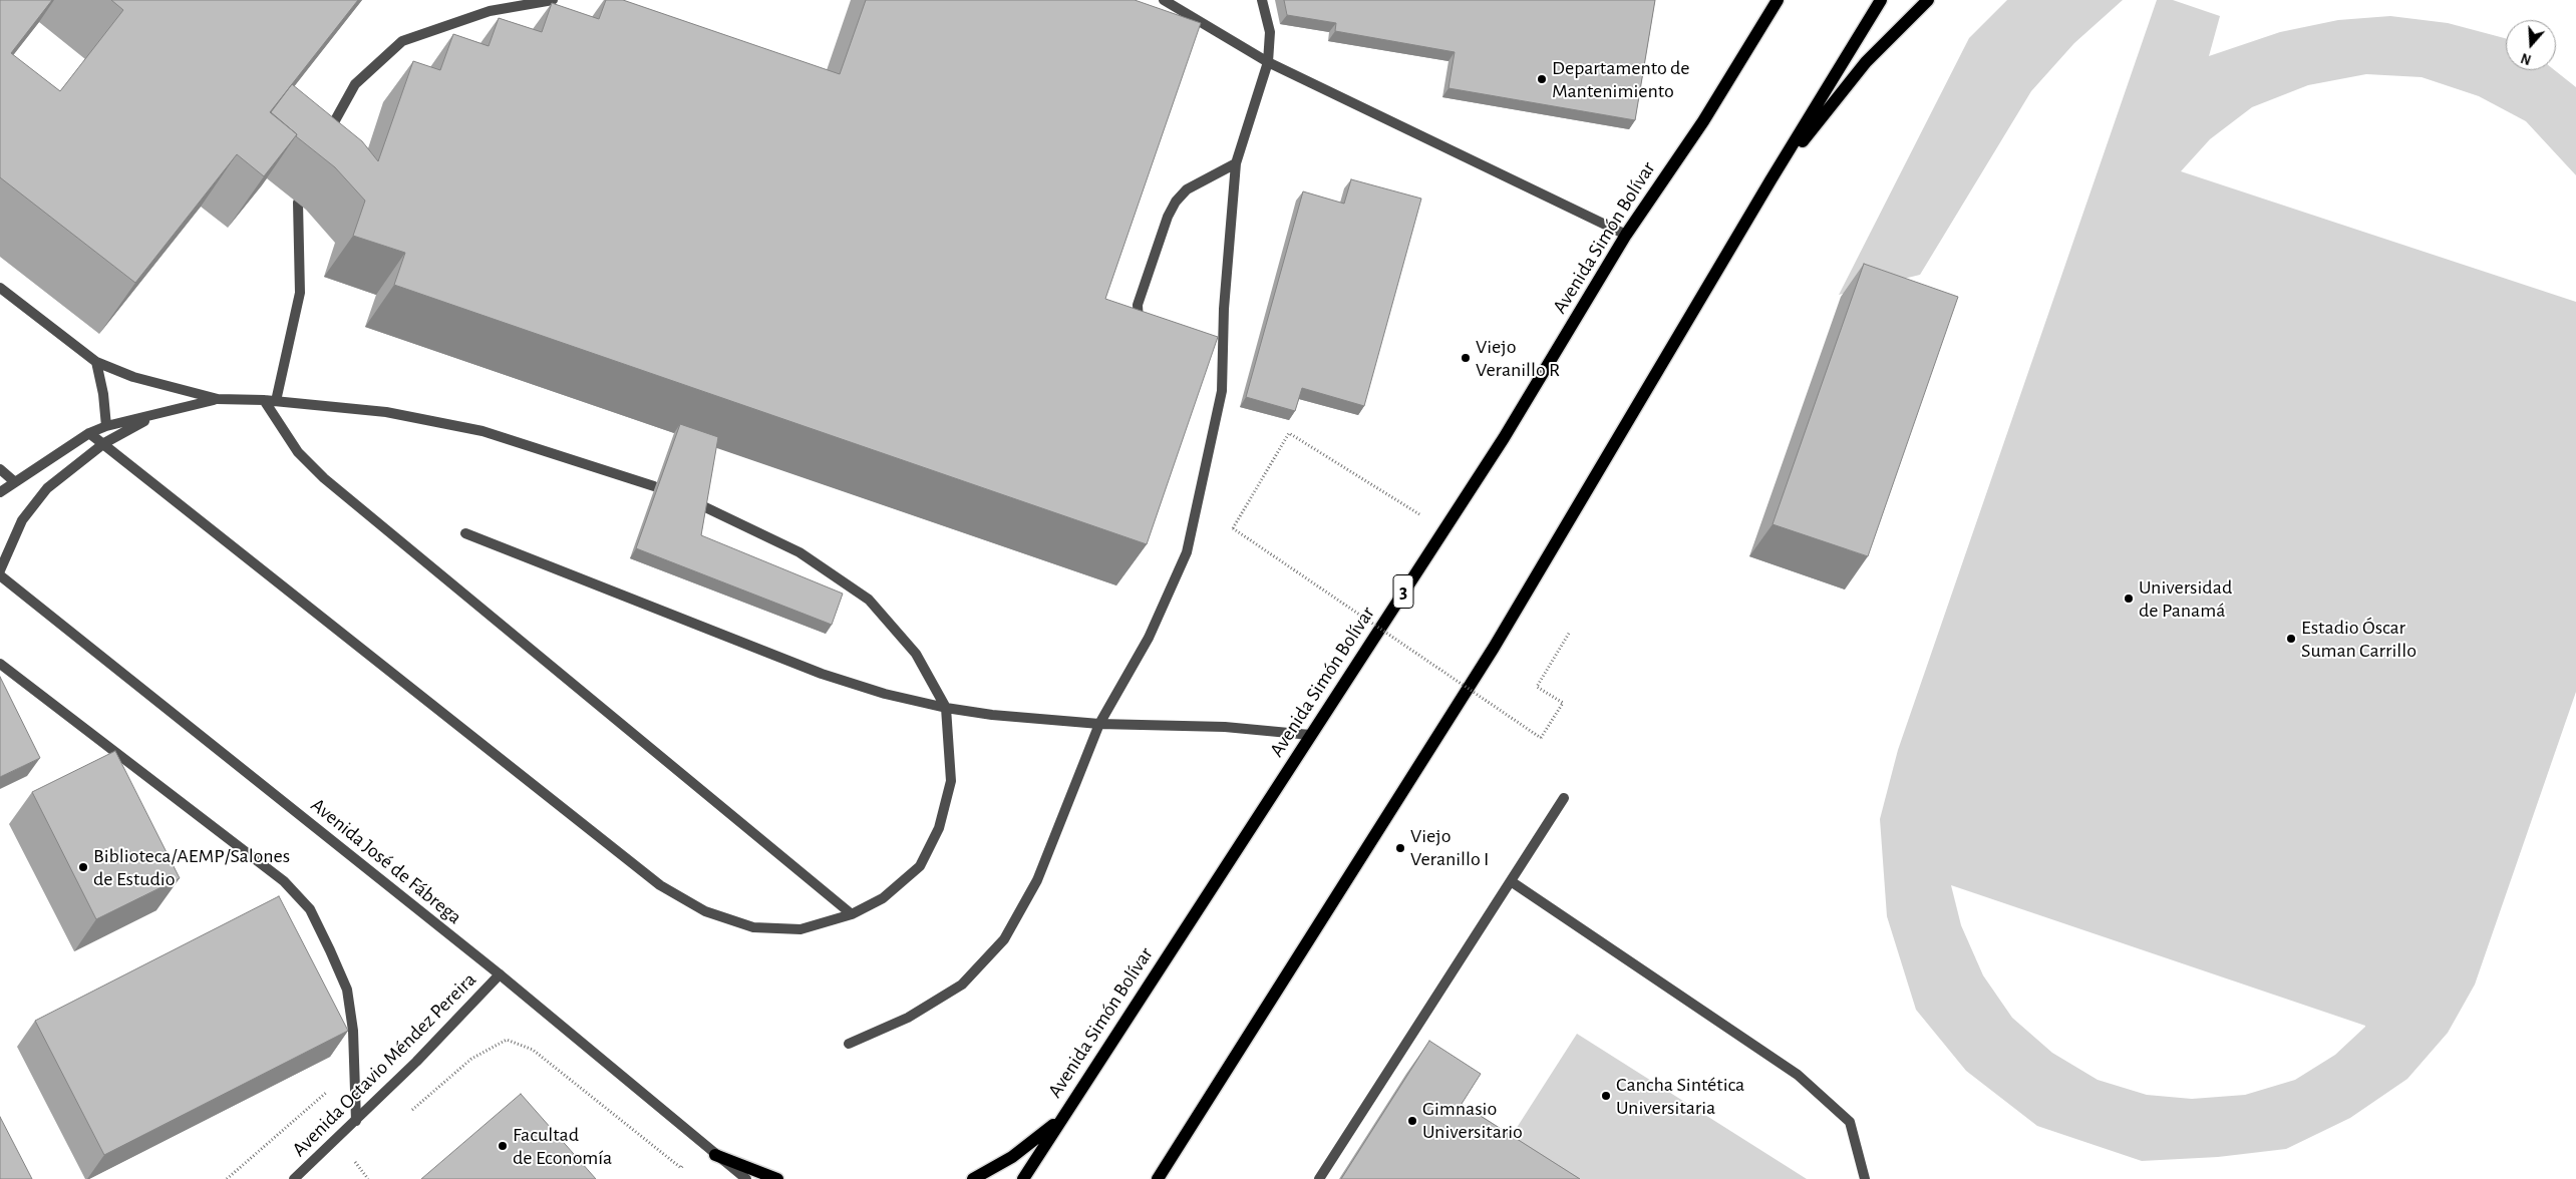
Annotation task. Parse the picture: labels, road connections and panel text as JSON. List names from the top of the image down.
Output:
{
  "streets": {
    "main road": ["Avenida Simón Bolívar", "3"],
    "street": ["Avenida José de Fábrega", "Avenida Octavio Méndez Pereira"]
  },
  "crossings": [
    ["Avenida José de Fábrega", "Avenida Octavio Méndez Pereira"]
  ],
  "places": [
    "Departamento de Mantenimiento",
    "Viejo Veranillo R",
    "Universidad de Panamá",
    "Estadio Óscar Suman Carrillo",
    "Viejo Veranillo I",
    "Biblioteca/AEMP/Salones de Estudio",
    "Cancha Sintética Universitaria",
    "Gimnasio Universitario",
    "Facultad de Economía"
  ],
  "north": "bottom"
}
